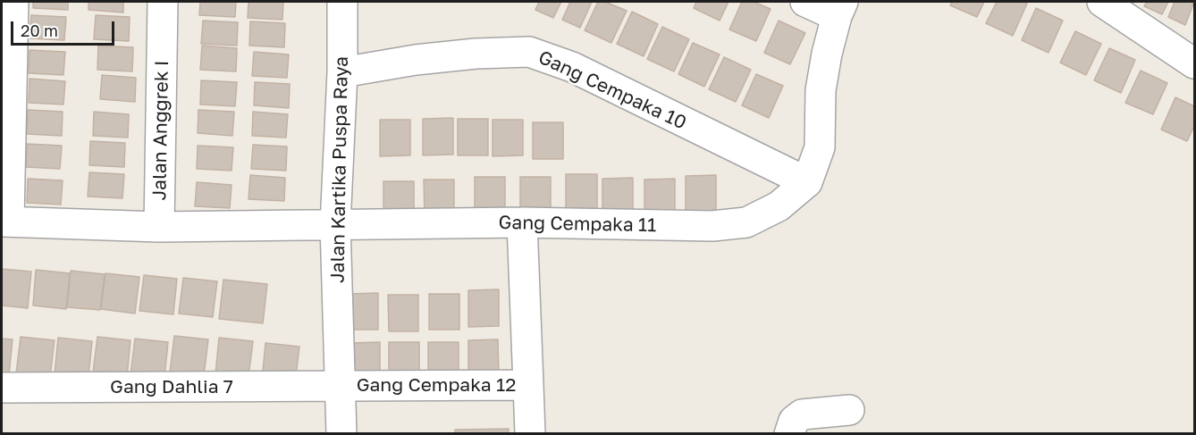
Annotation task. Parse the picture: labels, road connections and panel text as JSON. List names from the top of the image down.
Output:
{
  "streets": {
    "street": [
      "Gang Cempaka 10",
      "Jalan Anggrek I",
      "Jalan Kartika Puspa Raya",
      "Gang Cempaka 11",
      "Gang Cempaka 12",
      "Gang Dahlia 7"
    ]
  },
  "crossings": [
    ["Gang Cempaka 10", "Jalan Kartika Puspa Raya"],
    ["Gang Cempaka 10", "Gang Cempaka 11"],
    ["Jalan Anggrek I", "Gang Cempaka 11"],
    ["Jalan Kartika Puspa Raya", "Gang Cempaka 11"],
    ["Jalan Kartika Puspa Raya", "Gang Cempaka 12"],
    ["Jalan Kartika Puspa Raya", "Gang Dahlia 7"],
    ["Gang Cempaka 11", "Gang Cempaka 12"],
    ["Gang Cempaka 12", "Gang Dahlia 7"]
  ],
  "scale_bar": "20 m"
}
